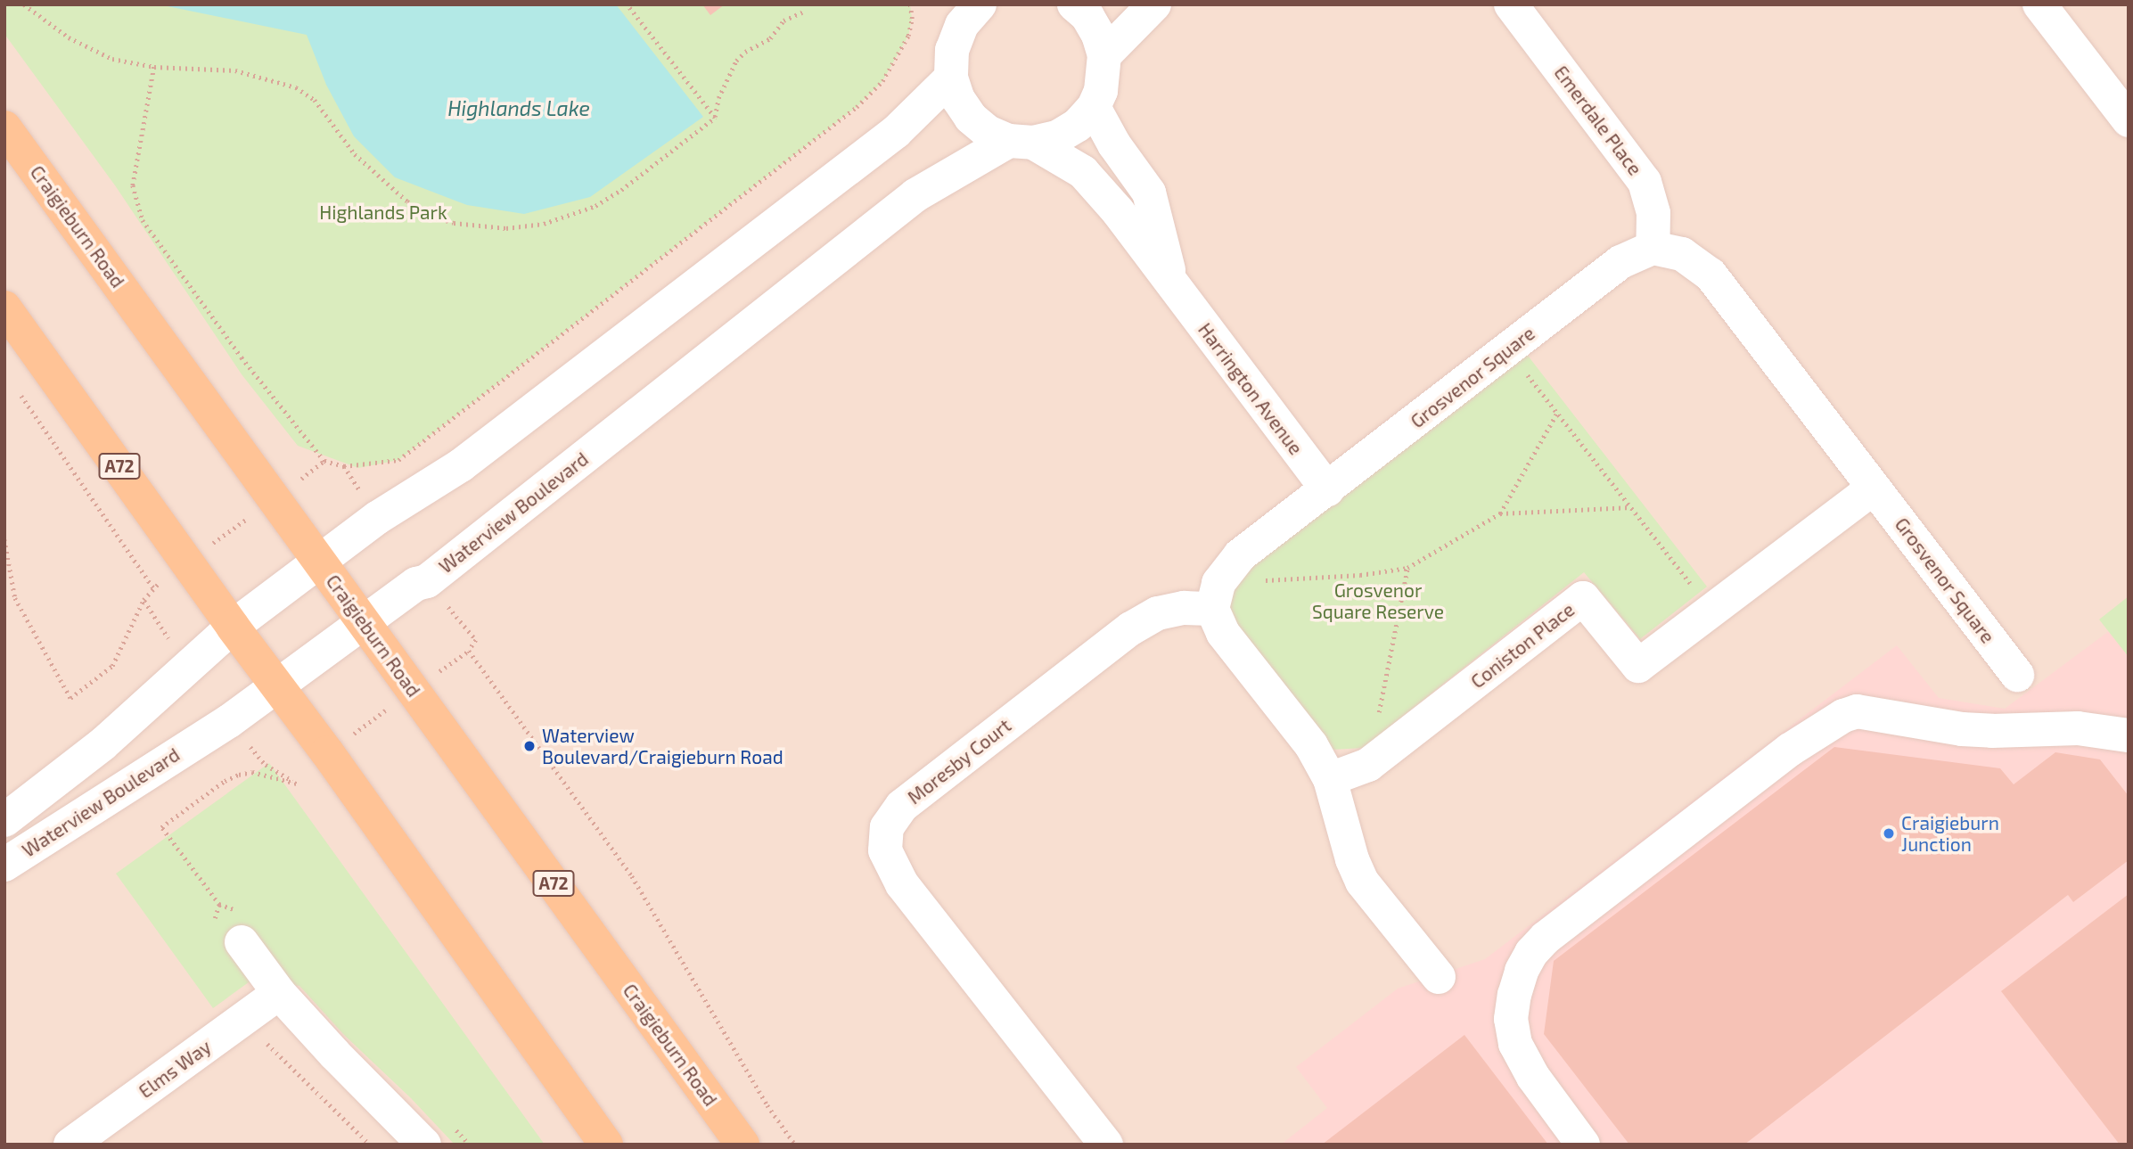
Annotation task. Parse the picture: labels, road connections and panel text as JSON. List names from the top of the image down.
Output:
{
  "streets": {
    "main road": ["Craigieburn Road", "A72"],
    "street": [
      "Emerdale Place",
      "Grosvenor Square",
      "Harrington Avenue",
      "Waterview Boulevard",
      "Coniston Place",
      "Moresby Court",
      "Elms Way"
    ]
  },
  "crossings": [
    ["Emerdale Place", "Grosvenor Square"],
    ["Craigieburn Road", "Waterview Boulevard"],
    ["Grosvenor Square", "Harrington Avenue"],
    ["Grosvenor Square", "Coniston Place"],
    ["Grosvenor Square", "Moresby Court"],
    ["Harrington Avenue", "Waterview Boulevard"],
    ["A72", "Waterview Boulevard"]
  ],
  "water": ["Highlands Lake"],
  "parks": ["Highlands Park", "Grosvenor Square Reserve"],
  "places": ["Waterview Boulevard/Craigieburn Road", "Craigieburn Junction"]
}
